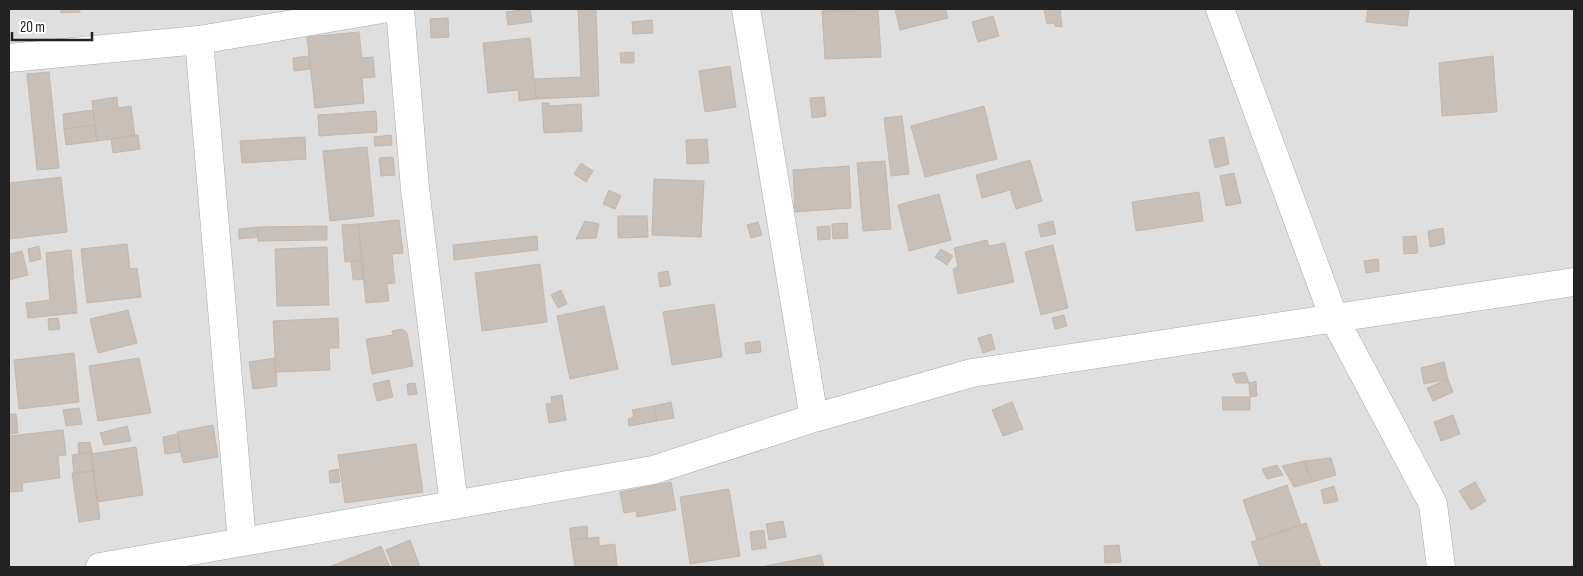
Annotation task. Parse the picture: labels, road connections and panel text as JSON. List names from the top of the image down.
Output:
{
  "scale_bar": "20 m"
}
